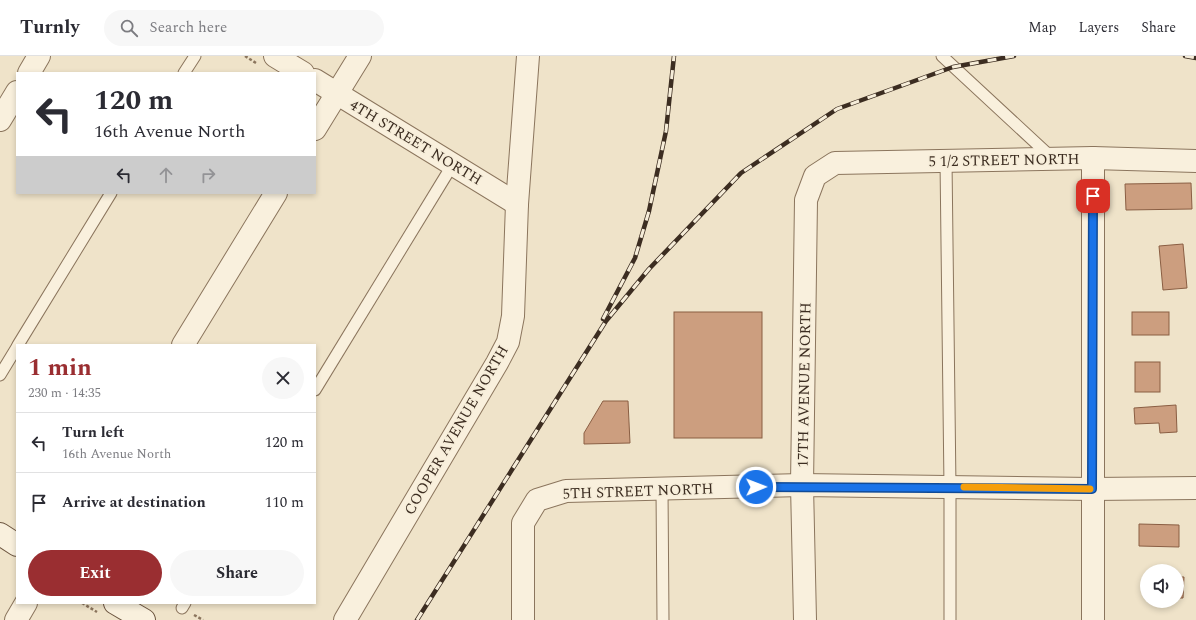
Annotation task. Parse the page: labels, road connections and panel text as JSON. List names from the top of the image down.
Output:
{
  "streets": {
    "street": [
      "4TH STREET NORTH",
      "5 1/2 STREET NORTH",
      "17TH AVENUE NORTH",
      "COOPER AVENUE NORTH",
      "5TH STREET NORTH"
    ]
  },
  "crossings": [
    ["4TH STREET NORTH", "COOPER AVENUE NORTH"],
    ["5 1/2 STREET NORTH", "17TH AVENUE NORTH"],
    ["17TH AVENUE NORTH", "5TH STREET NORTH"]
  ],
  "page": {
    "header": "Turnly",
    "search": "Search here",
    "nav": ["Map", "Layers", "Share"],
    "turn": ["120 m", "16th Avenue North"],
    "heading": ["1 min", "230 m · 14:35"],
    "list": [
      {
        "name": "Turn left",
        "note": "16th Avenue North",
        "value": "120 m"
      },
      {
        "name": "Arrive at destination",
        "value": "110 m"
      }
    ],
    "buttons": ["Exit", "Share"]
  }
}
